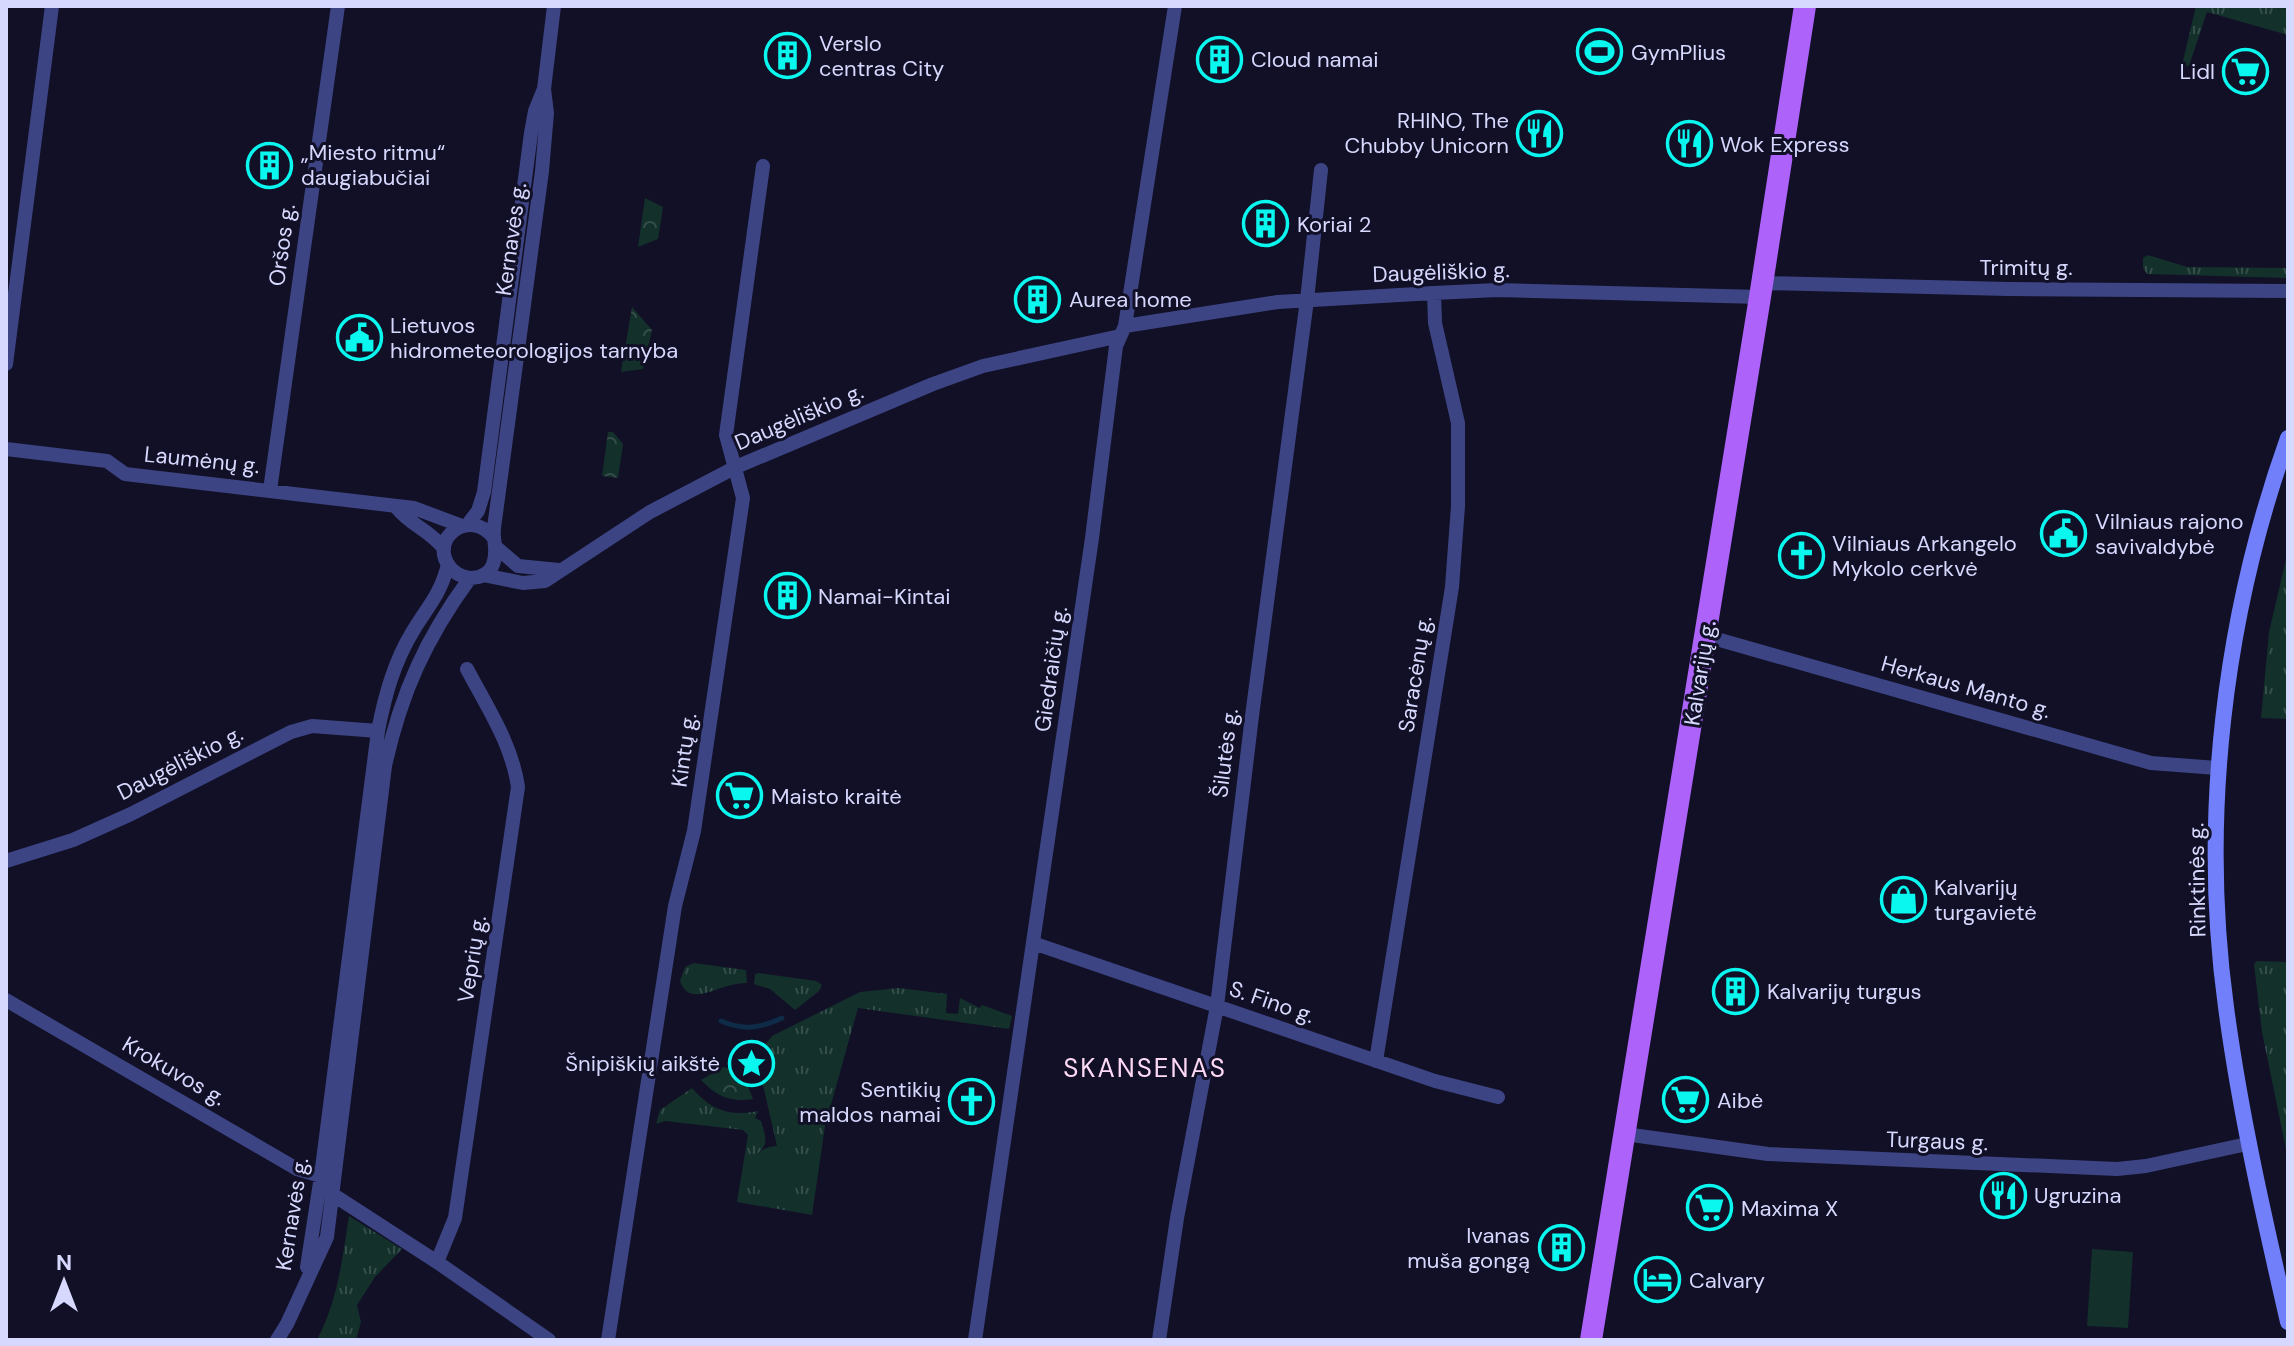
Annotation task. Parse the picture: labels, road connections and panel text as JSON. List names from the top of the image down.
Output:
{
  "streets": {
    "main road": ["Kalvarijų g.", "Rinktinės g."],
    "street": [
      "Kernavės g.",
      "Oršos g.",
      "Trimitų g.",
      "Daugėliškio g.",
      "Laumėnų g.",
      "Giedraičių g.",
      "Saracėnų g.",
      "Herkaus Manto g.",
      "Kintų g.",
      "Šilutės g.",
      "Veprių g.",
      "S. Fino g.",
      "Krokuvos g.",
      "Turgaus g."
    ]
  },
  "crossings": [
    ["Kernavės g.", "Daugėliškio g."],
    ["Kernavės g.", "Laumėnų g."],
    ["Kernavės g.", "Krokuvos g."],
    ["Oršos g.", "Laumėnų g."],
    ["Trimitų g.", "Daugėliškio g."],
    ["Trimitų g.", "Kalvarijų g."],
    ["Daugėliškio g.", "Laumėnų g."],
    ["Daugėliškio g.", "Giedraičių g."],
    ["Daugėliškio g.", "Kalvarijų g."],
    ["Daugėliškio g.", "Saracėnų g."],
    ["Daugėliškio g.", "Kintų g."],
    ["Daugėliškio g.", "Šilutės g."],
    ["Giedraičių g.", "S. Fino g."],
    ["Kalvarijų g.", "Herkaus Manto g."],
    ["Kalvarijų g.", "Turgaus g."],
    ["Saracėnų g.", "S. Fino g."],
    ["Herkaus Manto g.", "Rinktinės g."],
    ["Šilutės g.", "S. Fino g."],
    ["Rinktinės g.", "Turgaus g."]
  ],
  "districts": ["SKANSENAS"],
  "places": {
    "sports": ["GymPlius"],
    "building": [
      "Verslo centras City",
      "Cloud namai",
      "„Miesto ritmu“ daugiabučiai",
      "Koriai 2",
      "Aurea home",
      "Namai-Kintai",
      "Kalvarijų turgus",
      "Ivanas muša gongą"
    ],
    "supermarket": [
      "Lidl",
      "Maisto kraitė",
      "Aibė",
      "Maxima X"
    ],
    "restaurant": ["RHINO, The Chubby Unicorn", "Wok Express", "Ugruzina"],
    "public building": ["Lietuvos hidrometeorologijos tarnyba", "Vilniaus rajono savivaldybė"],
    "church": ["Vilniaus Arkangelo Mykolo cerkvė", "Sentikių maldos namai"],
    "shop": ["Kalvarijų turgavietė"],
    "place": ["Šnipiškių aikštė"],
    "hotel": ["Calvary"]
  },
  "north": "top"
}
